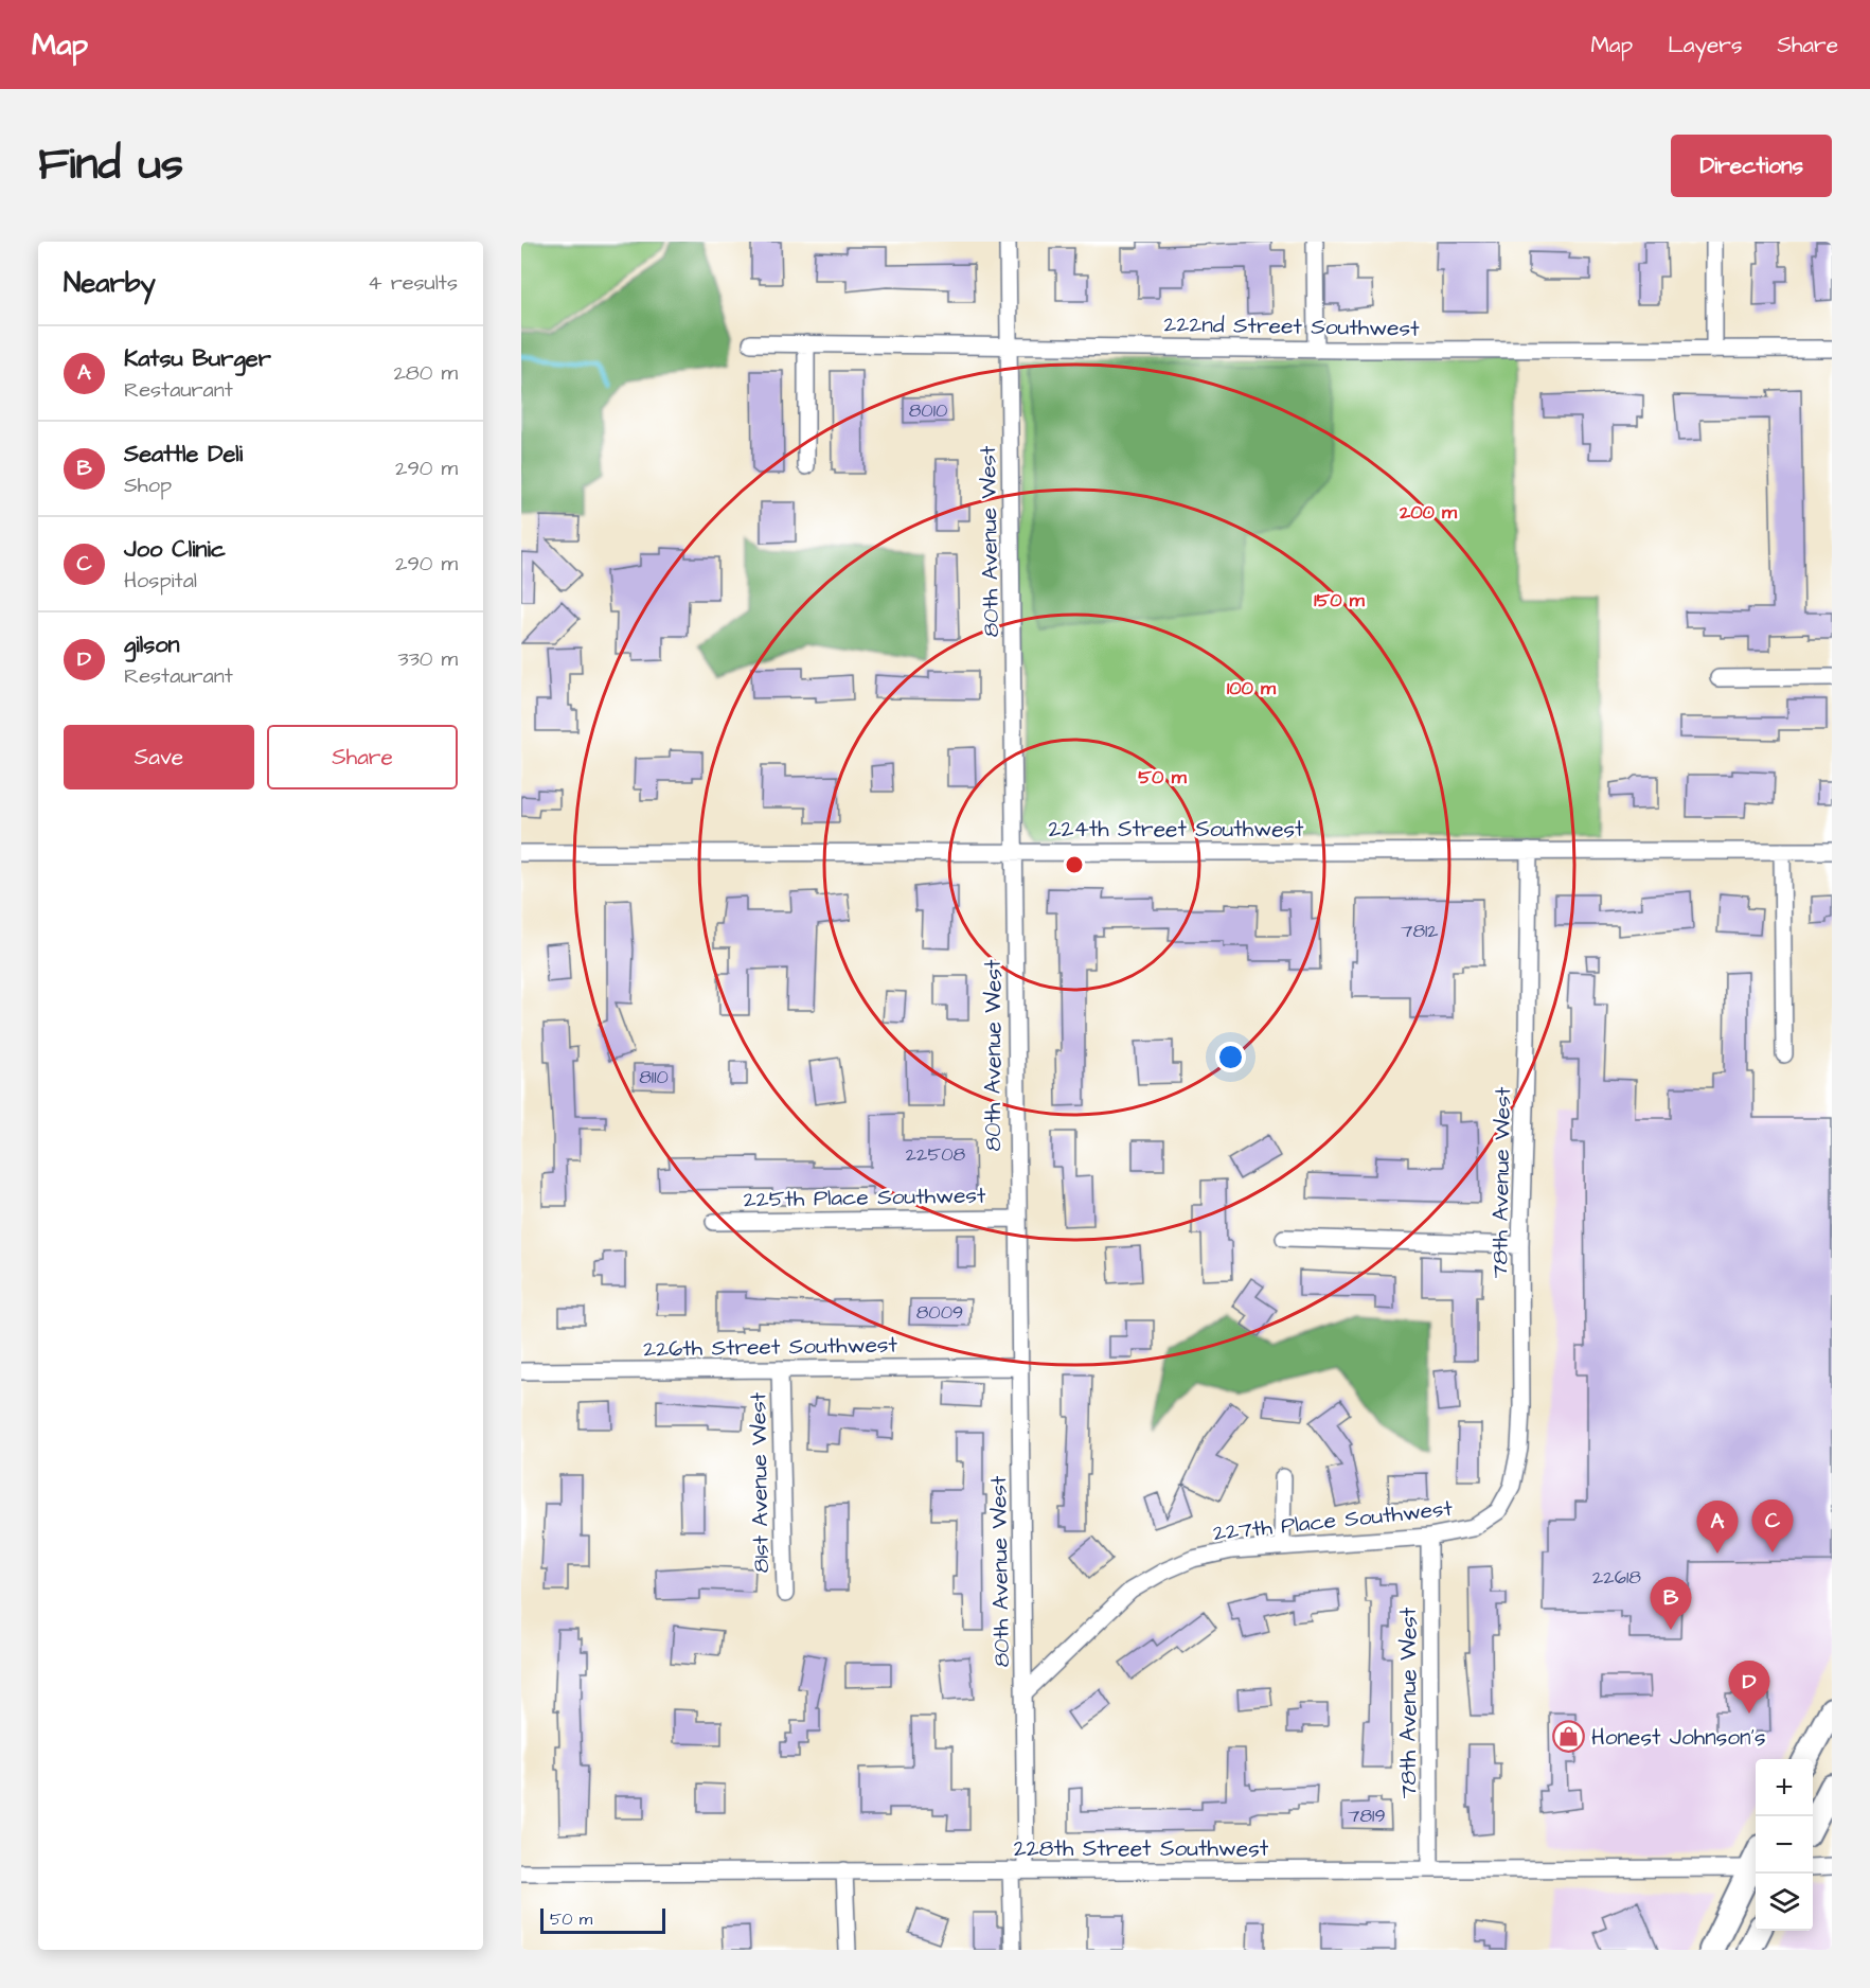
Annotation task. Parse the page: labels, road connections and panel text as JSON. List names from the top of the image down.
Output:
{
  "streets": {
    "street": [
      "222nd Street Southwest",
      "80th Avenue West",
      "224th Street Southwest",
      "78th Avenue West",
      "225th Place Southwest",
      "226th Street Southwest",
      "81st Avenue West",
      "227th Place Southwest",
      "228th Street Southwest"
    ]
  },
  "crossings": [
    ["222nd Street Southwest", "80th Avenue West"],
    ["80th Avenue West", "224th Street Southwest"],
    ["80th Avenue West", "225th Place Southwest"],
    ["80th Avenue West", "226th Street Southwest"],
    ["80th Avenue West", "227th Place Southwest"],
    ["80th Avenue West", "228th Street Southwest"],
    ["224th Street Southwest", "78th Avenue West"],
    ["78th Avenue West", "227th Place Southwest"],
    ["78th Avenue West", "228th Street Southwest"],
    ["226th Street Southwest", "81st Avenue West"]
  ],
  "places": {
    "shop": ["Honest Johnson's"]
  },
  "house_numbers": [
    "8010",
    "7812",
    "8110",
    "22508",
    "8009",
    "22618",
    "7819"
  ],
  "scale_bar": "50 m",
  "page": {
    "header": "Map",
    "nav": ["Map", "Layers", "Share"],
    "title": "Find us",
    "buttons": [
      "Directions",
      ["Save", "Share"]
    ],
    "heading": ["Nearby", "4 results"],
    "list": [
      {
        "mark": "A",
        "name": "Katsu Burger",
        "note": "Restaurant",
        "value": "280 m"
      },
      {
        "mark": "B",
        "name": "Seattle Deli",
        "note": "Shop",
        "value": "290 m"
      },
      {
        "mark": "C",
        "name": "Joo Clinic",
        "note": "Hospital",
        "value": "290 m"
      },
      {
        "mark": "D",
        "name": "gilson",
        "note": "Restaurant",
        "value": "330 m"
      }
    ],
    "pins": [
      "C",
      "A",
      "B",
      "D"
    ],
    "map_buttons": ["+", "−"],
    "scale": "50 m"
  },
  "rings": [
    "200 m",
    "150 m",
    "100 m",
    "50 m"
  ]
}
